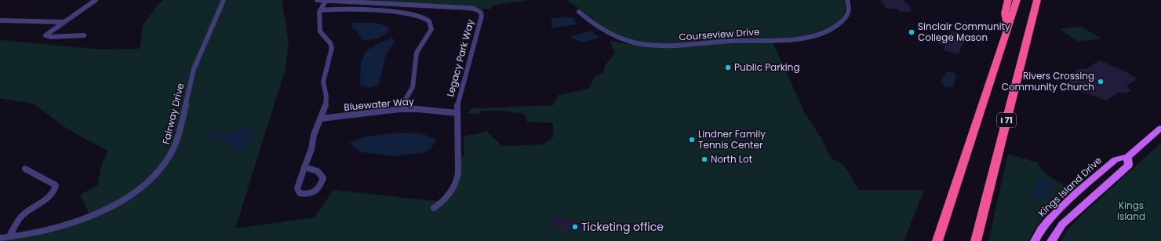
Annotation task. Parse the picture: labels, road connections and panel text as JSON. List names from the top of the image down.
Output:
{
  "streets": {
    "highway": ["I 71"],
    "main road": ["Kings Island Drive"],
    "street": [
      "Courseview Drive",
      "Legacy Park Way",
      "Bluewater Way",
      "Fairway Drive"
    ]
  },
  "crossings": [
    ["Legacy Park Way", "Bluewater Way"]
  ],
  "parks": ["Kings Island"],
  "places": [
    "Sinclair Community College Mason",
    "Public Parking",
    "Rivers Crossing Community Church",
    "Lindner Family Tennis Center",
    "North Lot",
    "Ticketing office"
  ]
}
